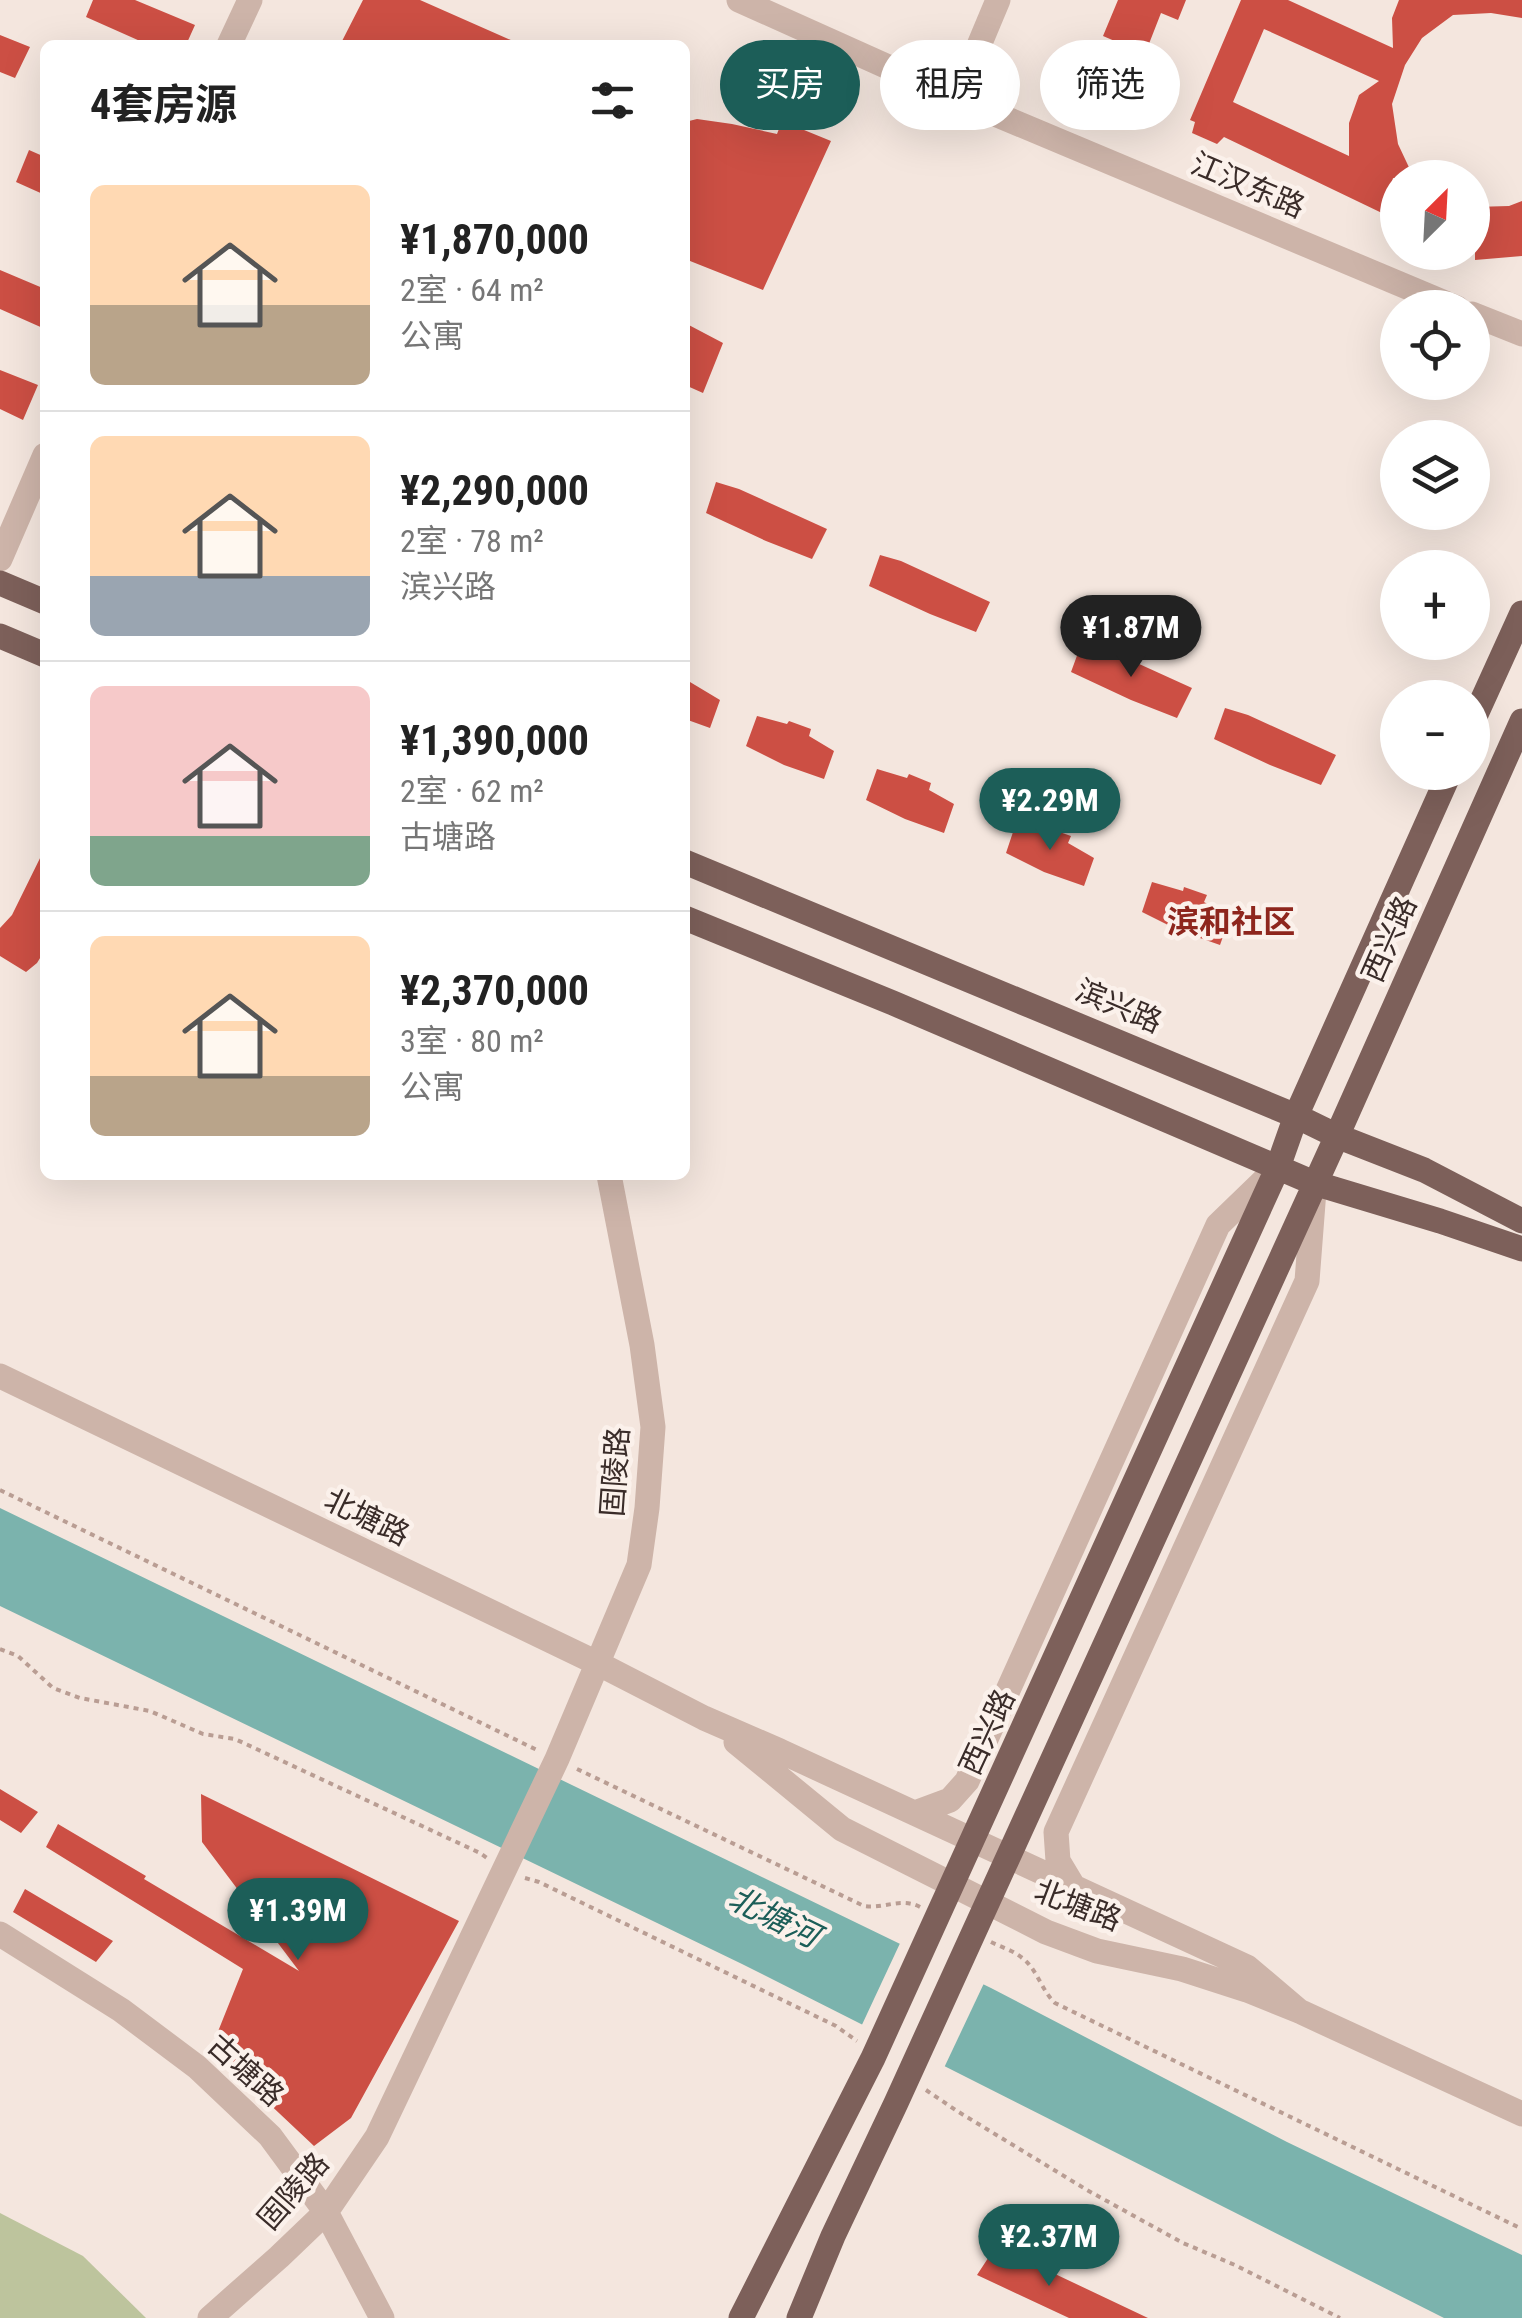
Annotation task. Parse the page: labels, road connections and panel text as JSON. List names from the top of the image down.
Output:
{
  "streets": {
    "main road": ["西兴路", "滨兴路"],
    "street": [
      "江汉东路",
      "固陵路",
      "北塘路",
      "古塘路"
    ]
  },
  "crossings": [
    ["西兴路", "滨兴路"],
    ["西兴路", "北塘路"],
    ["固陵路", "北塘路"],
    ["固陵路", "古塘路"]
  ],
  "districts": ["滨和社区"],
  "water": ["北塘河"],
  "north": "top right",
  "page": {
    "chip": ["买房", "租房", "筛选"],
    "heading": "4套房源",
    "map_buttons": ["+", "−"],
    "list": [
      {
        "name": "¥1,870,000",
        "note": "2室 · 64 m² · 公寓"
      },
      {
        "name": "¥2,290,000",
        "note": "2室 · 78 m² · 滨兴路"
      },
      {
        "name": "¥1,390,000",
        "note": "2室 · 62 m² · 古塘路"
      },
      {
        "name": "¥2,370,000",
        "note": "3室 · 80 m² · 公寓"
      }
    ],
    "price": [
      "¥1.87M",
      "¥2.29M",
      "¥1.39M",
      "¥2.37M"
    ]
  }
}
